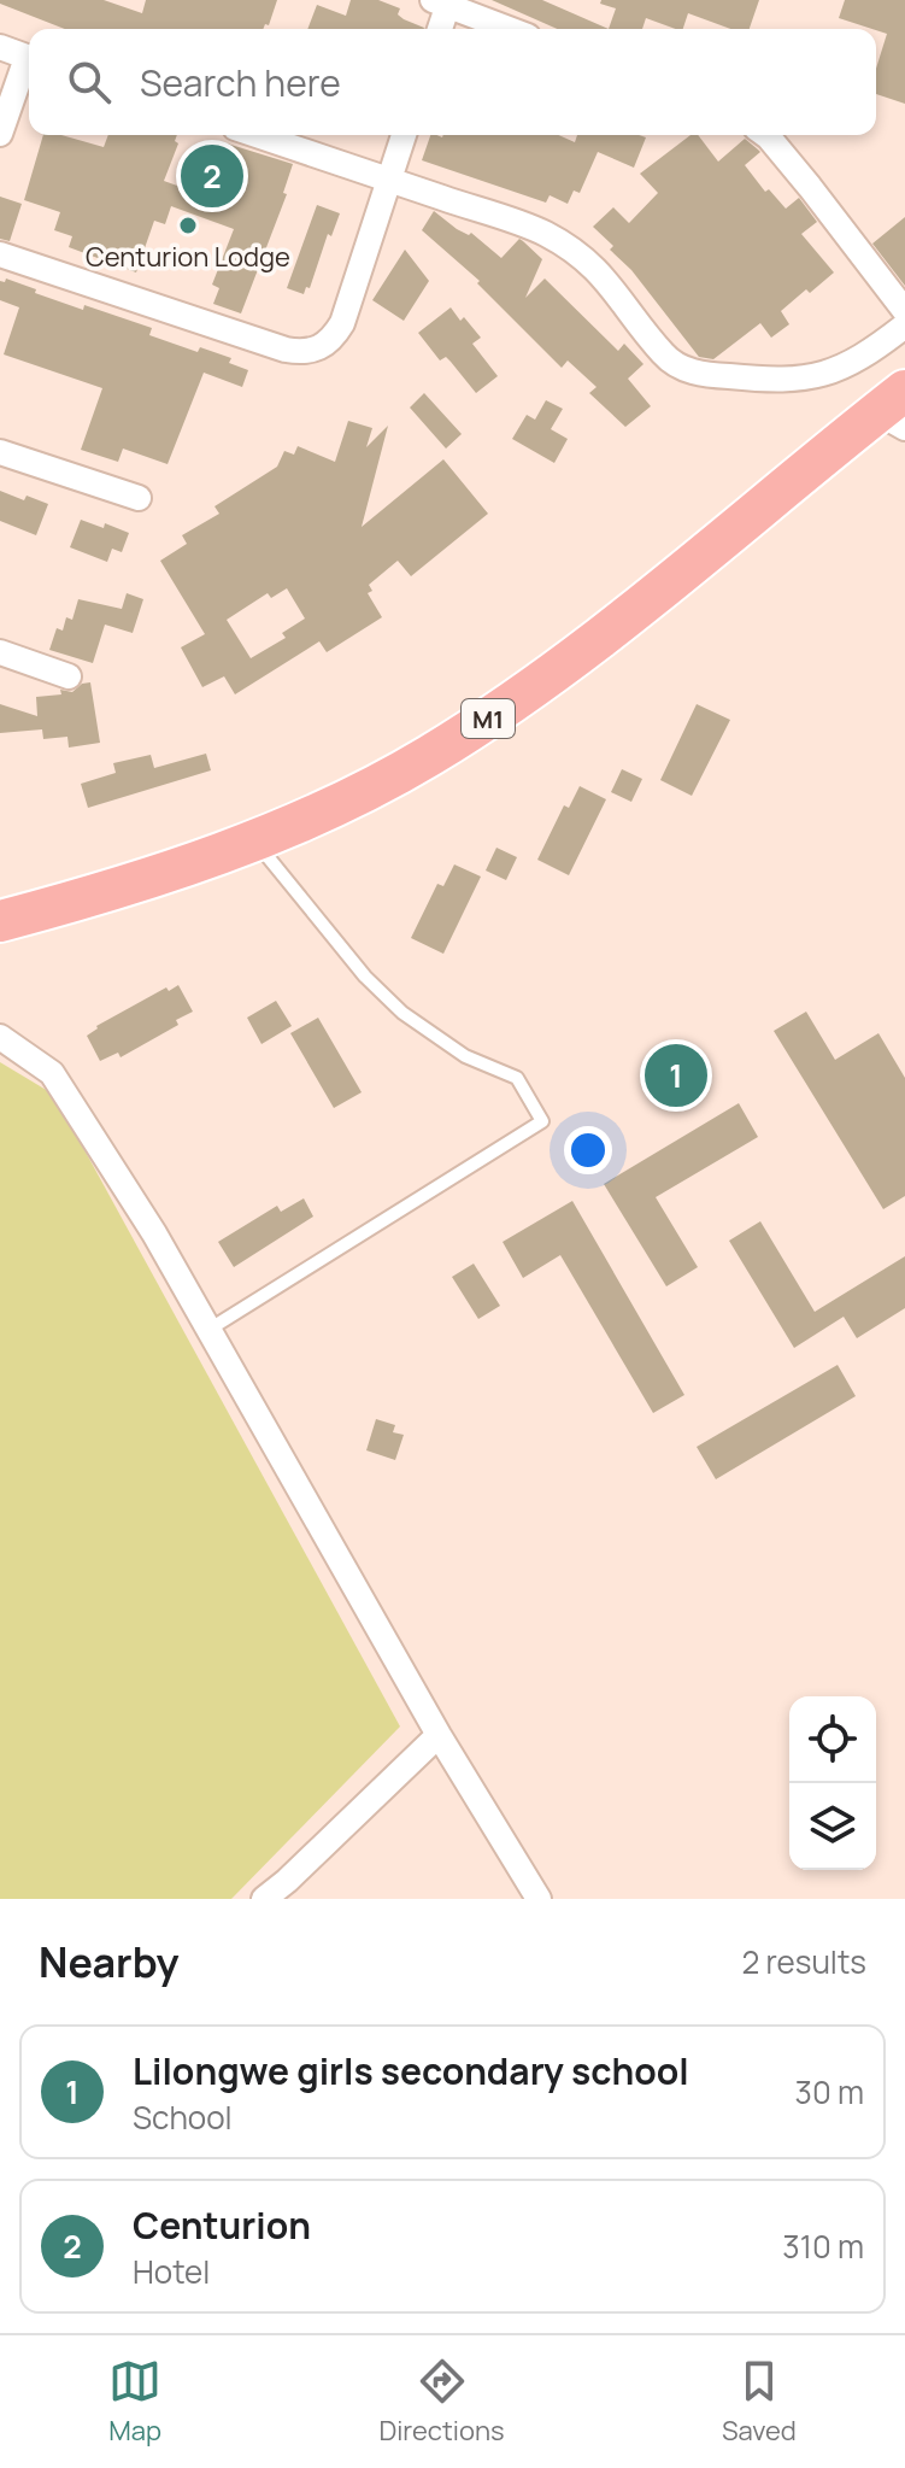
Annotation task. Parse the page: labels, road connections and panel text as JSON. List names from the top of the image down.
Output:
{
  "streets": {
    "highway": ["M1"]
  },
  "places": ["Centurion Lodge"],
  "page": {
    "search": "Search here",
    "pins": ["2", "1"],
    "heading": ["Nearby", "2 results"],
    "list": [
      {
        "mark": "1",
        "name": "Lilongwe girls secondary school",
        "note": "School",
        "value": "30 m"
      },
      {
        "mark": "2",
        "name": "Centurion",
        "note": "Hotel",
        "value": "310 m"
      }
    ],
    "nav": ["Map", "Directions", "Saved"]
  }
}
